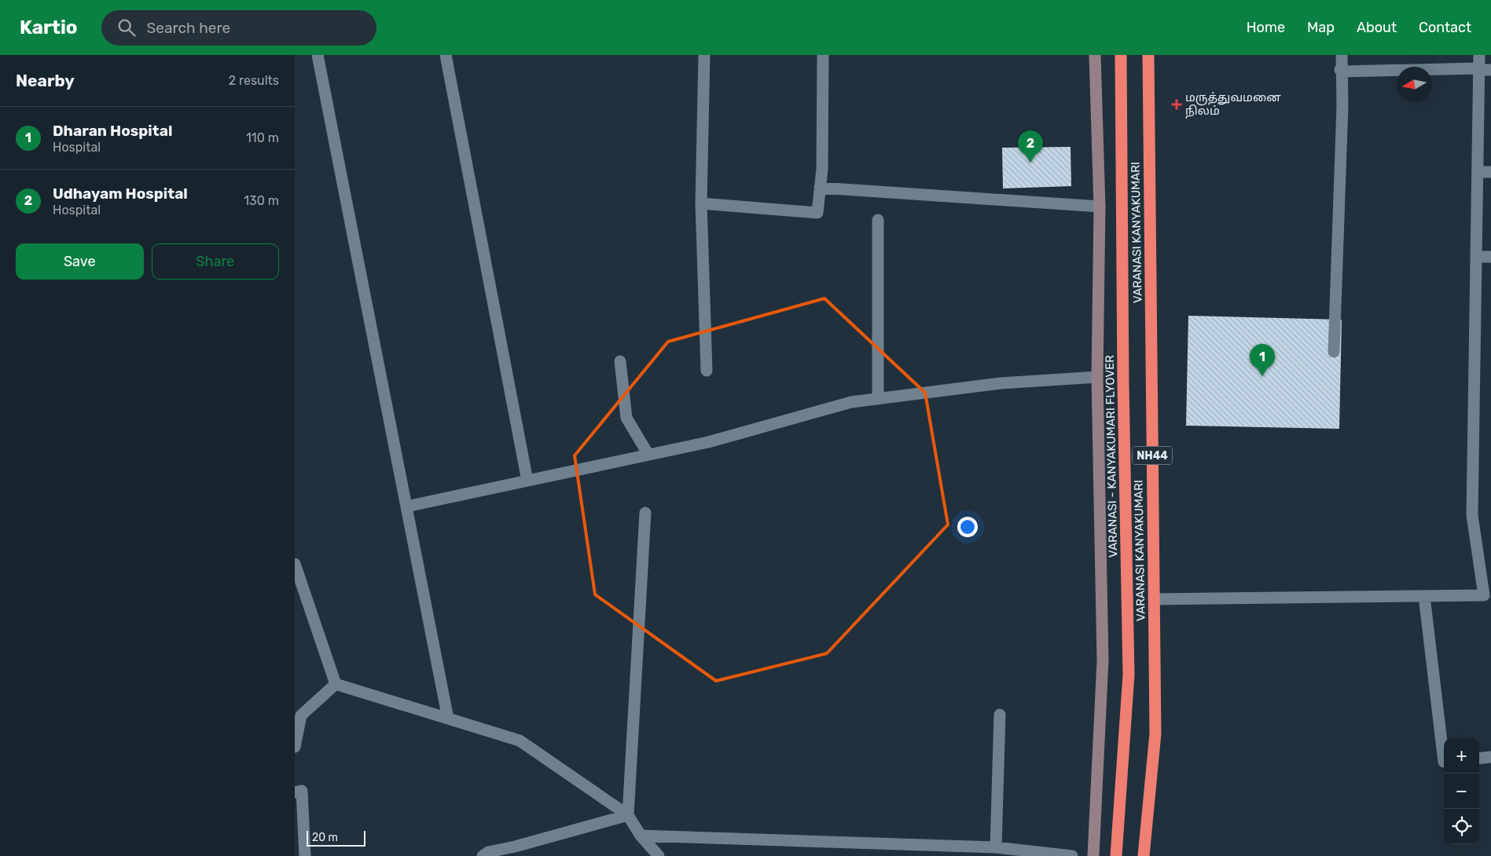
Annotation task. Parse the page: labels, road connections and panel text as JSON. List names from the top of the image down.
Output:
{
  "streets": {
    "highway": ["VARANASI KANYAKUMARI", "NH44", "VARANASI - KANYAKUMARI FLYOVER"]
  },
  "places": {
    "health": ["மருத்துவமனை நிலம்"]
  },
  "scale_bar": "20 m",
  "north": "left",
  "page": {
    "header": "Kartio",
    "search": "Search here",
    "nav": [
      "Home",
      "Map",
      "About",
      "Contact"
    ],
    "heading": ["Nearby", "2 results"],
    "list": [
      {
        "mark": "1",
        "name": "Dharan Hospital",
        "note": "Hospital",
        "value": "110 m"
      },
      {
        "mark": "2",
        "name": "Udhayam Hospital",
        "note": "Hospital",
        "value": "130 m"
      }
    ],
    "pins": ["2", "1"],
    "buttons": ["Save", "Share"],
    "map_buttons": ["+", "−"],
    "scale": "20 m"
  }
}
